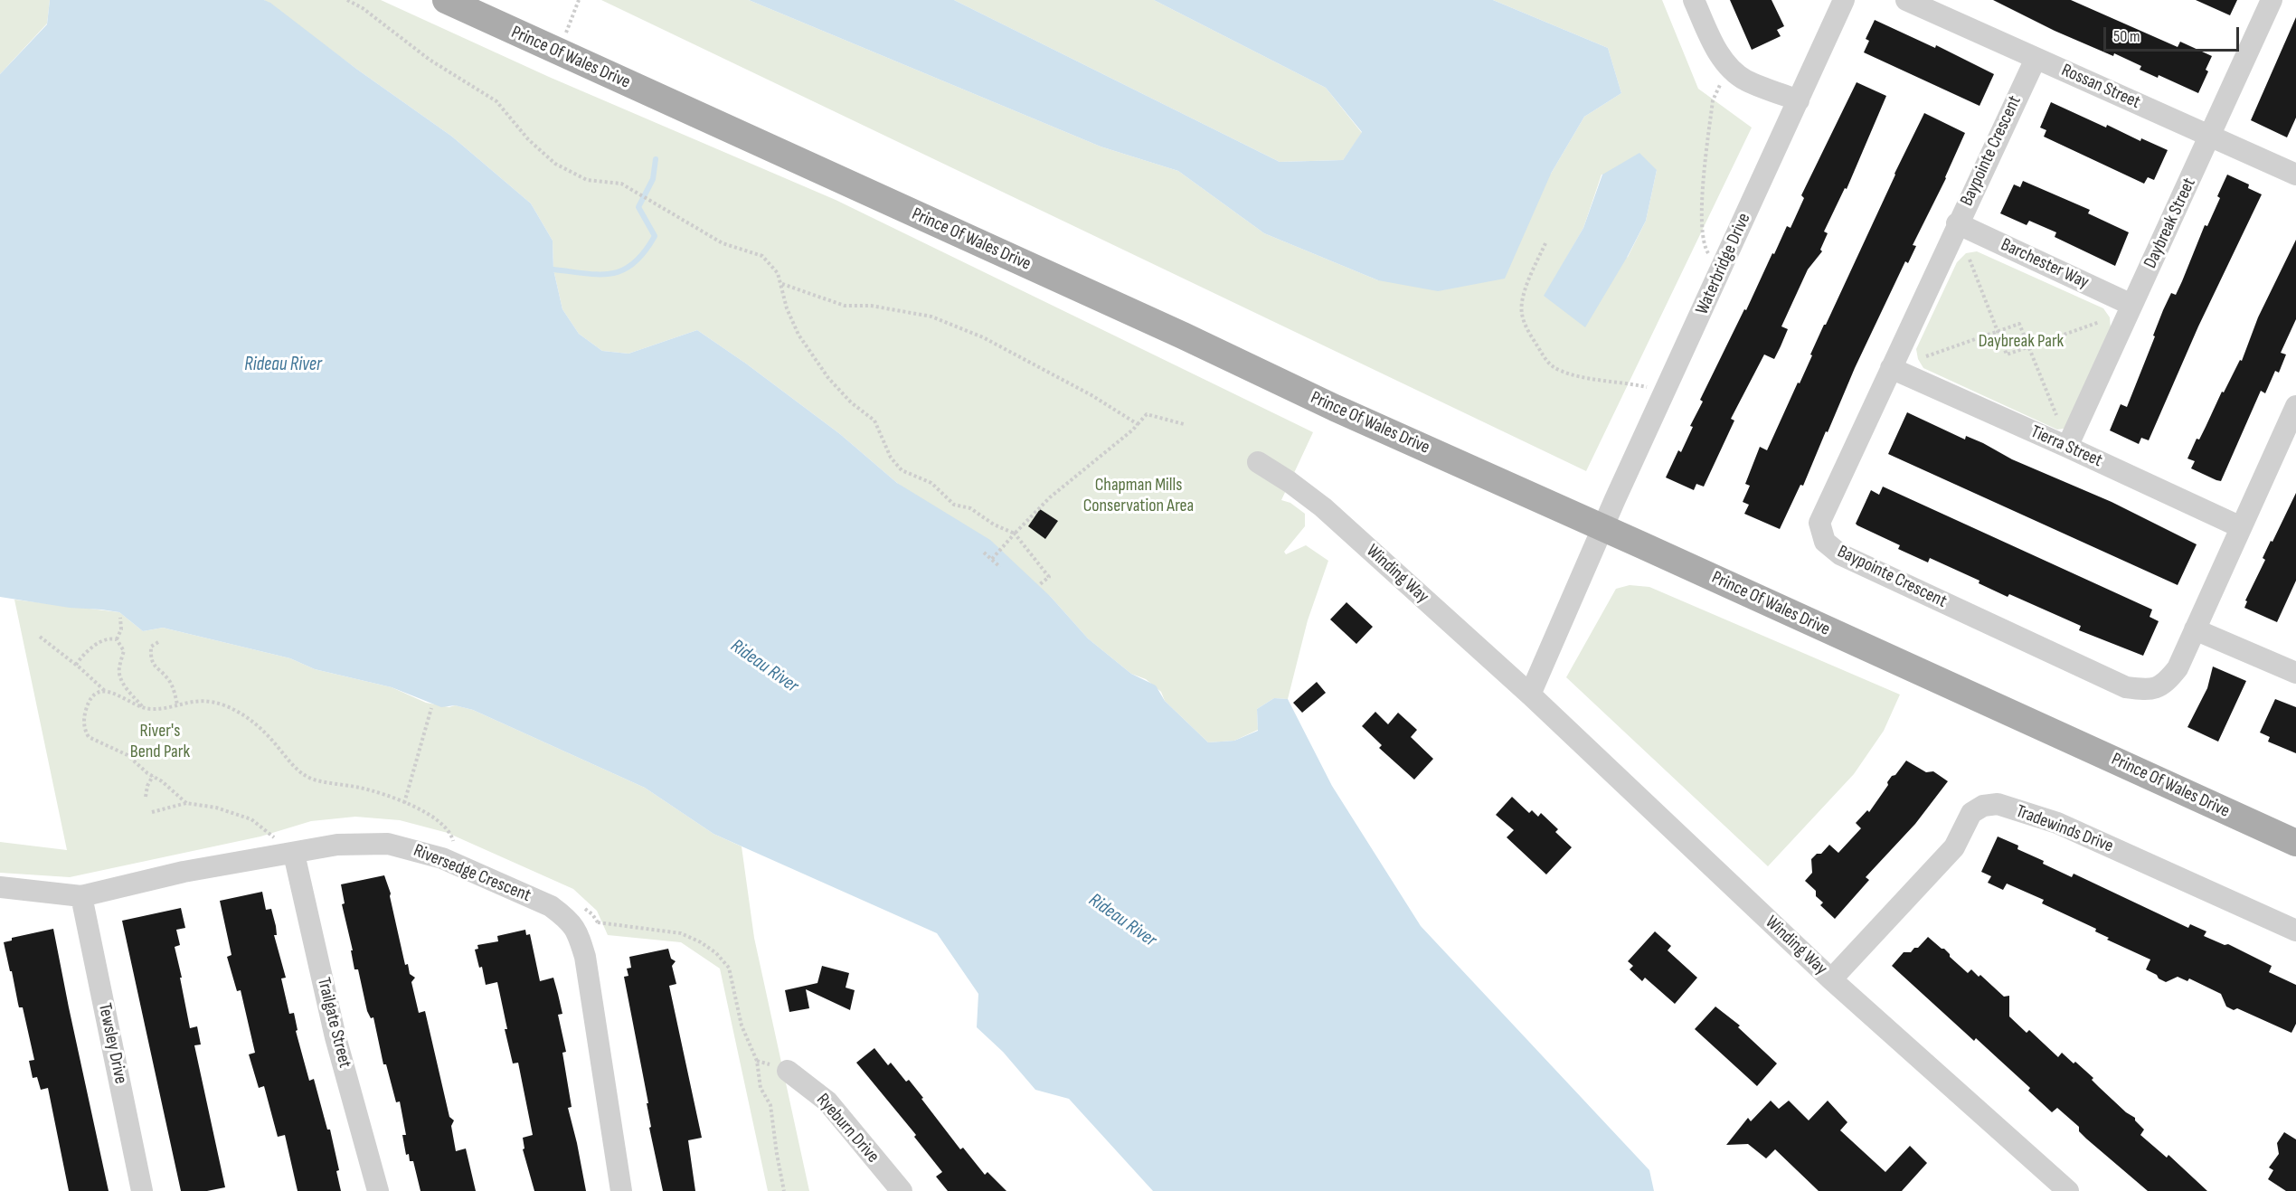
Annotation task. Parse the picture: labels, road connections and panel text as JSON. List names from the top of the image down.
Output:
{
  "streets": {
    "main road": ["Prince Of Wales Drive"],
    "street": [
      "Rossan Street",
      "Baypointe Crescent",
      "Daybreak Street",
      "Waterbridge Drive",
      "Barchester Way",
      "Tierra Street",
      "Winding Way",
      "Tradewinds Drive",
      "Riversedge Crescent",
      "Trailgate Street",
      "Tewsley Drive",
      "Ryeburn Drive"
    ]
  },
  "crossings": [
    ["Prince Of Wales Drive", "Waterbridge Drive"],
    ["Rossan Street", "Baypointe Crescent"],
    ["Rossan Street", "Daybreak Street"],
    ["Baypointe Crescent", "Barchester Way"],
    ["Baypointe Crescent", "Tierra Street"],
    ["Daybreak Street", "Barchester Way"],
    ["Daybreak Street", "Tierra Street"],
    ["Winding Way", "Tradewinds Drive"],
    ["Riversedge Crescent", "Trailgate Street"],
    ["Riversedge Crescent", "Tewsley Drive"]
  ],
  "water": ["Rideau River"],
  "parks": ["Daybreak Park", "Chapman Mills Conservation Area", "River's Bend Park"],
  "scale_bar": "50 m"
}
